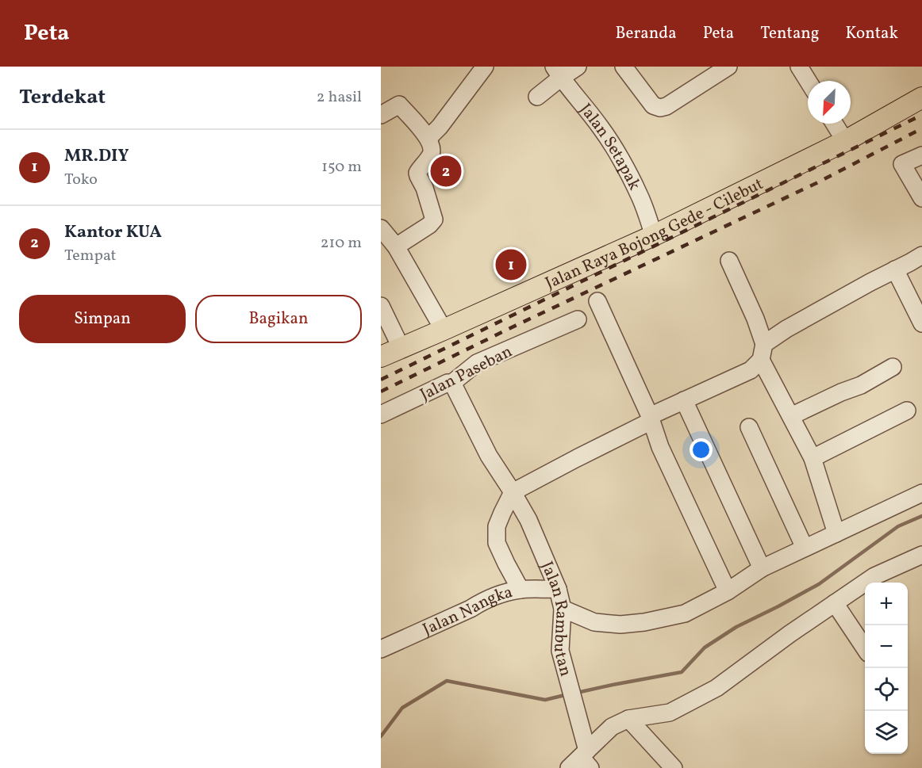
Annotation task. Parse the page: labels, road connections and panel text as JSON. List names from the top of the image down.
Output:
{
  "streets": {
    "main road": ["Jalan Raya Bojong Gede - Cilebut"],
    "street": [
      "Jalan Setapak",
      "Jalan Paseban",
      "Jalan Nangka",
      "Jalan Rambutan"
    ]
  },
  "crossings": [
    ["Jalan Setapak", "Jalan Raya Bojong Gede - Cilebut"],
    ["Jalan Paseban", "Jalan Rambutan"],
    ["Jalan Nangka", "Jalan Rambutan"]
  ],
  "north": "bottom left",
  "page": {
    "header": "Peta",
    "nav": [
      "Beranda",
      "Peta",
      "Tentang",
      "Kontak"
    ],
    "heading": ["Terdekat", "2 hasil"],
    "list": [
      {
        "mark": "1",
        "name": "MR.DIY",
        "note": "Toko",
        "value": "150 m"
      },
      {
        "mark": "2",
        "name": "Kantor KUA",
        "note": "Tempat",
        "value": "210 m"
      }
    ],
    "pins": ["2", "1"],
    "buttons": ["Simpan", "Bagikan"],
    "map_buttons": ["+", "−"]
  }
}
